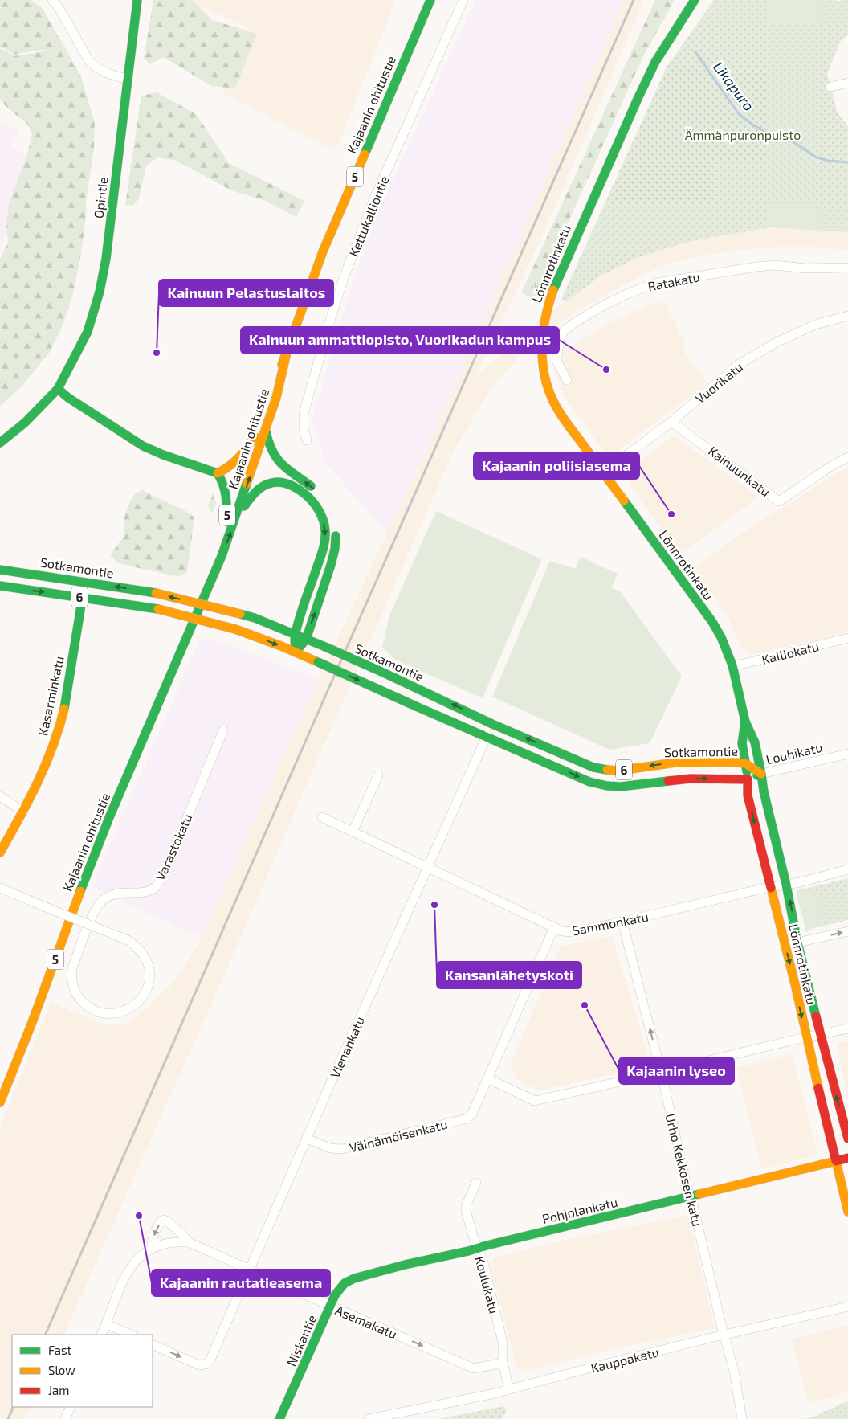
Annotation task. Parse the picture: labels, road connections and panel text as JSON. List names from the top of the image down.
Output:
{
  "streets": {
    "main road": [
      "Kajaanin ohitustie",
      "5",
      "Opintie",
      "Lönnrotinkatu",
      "Sotkamontie",
      "6",
      "Kasarminkatu",
      "Louhikatu",
      "Pohjolankatu",
      "Niskantie"
    ],
    "street": [
      "Kettukalliontie",
      "Ratakatu",
      "Vuorikatu",
      "Kainuunkatu",
      "Kalliokatu",
      "Varastokatu",
      "Sammonkatu",
      "Vienankatu",
      "Väinämöisenkatu",
      "Urho Kekkosen katu",
      "Koulukatu",
      "Asemakatu",
      "Kauppakatu"
    ]
  },
  "crossings": [
    ["Lönnrotinkatu", "Vuorikatu"],
    ["Lönnrotinkatu", "Sotkamontie"],
    ["Lönnrotinkatu", "Kalliokatu"],
    ["Lönnrotinkatu", "Louhikatu"],
    ["Lönnrotinkatu", "Sammonkatu"],
    ["Lönnrotinkatu", "Pohjolankatu"],
    ["Vuorikatu", "Kainuunkatu"],
    ["Sotkamontie", "Kasarminkatu"],
    ["Sotkamontie", "Louhikatu"],
    ["Sotkamontie", "Vienankatu"],
    ["Sammonkatu", "Vienankatu"],
    ["Sammonkatu", "Urho Kekkosen katu"],
    ["Vienankatu", "Väinämöisenkatu"],
    ["Vienankatu", "Asemakatu"],
    ["Urho Kekkosen katu", "Pohjolankatu"],
    ["Urho Kekkosen katu", "Kauppakatu"],
    ["Pohjolankatu", "Koulukatu"],
    ["Pohjolankatu", "Asemakatu"],
    ["Pohjolankatu", "Niskantie"],
    ["Koulukatu", "Asemakatu"],
    ["Koulukatu", "Kauppakatu"],
    ["Asemakatu", "Niskantie"]
  ],
  "water": ["Likapuro"],
  "parks": ["Ämmänpuronpuisto"],
  "places": [
    "Kainuun Pelastuslaitos",
    "Kainuun ammattiopisto, Vuorikadun kampus",
    "Kajaanin poliisiasema",
    "Kansanlähetyskoti",
    "Kajaanin lyseo",
    "Kajaanin rautatieasema"
  ],
  "legend": ["Fast", "Slow", "Jam"]
}
